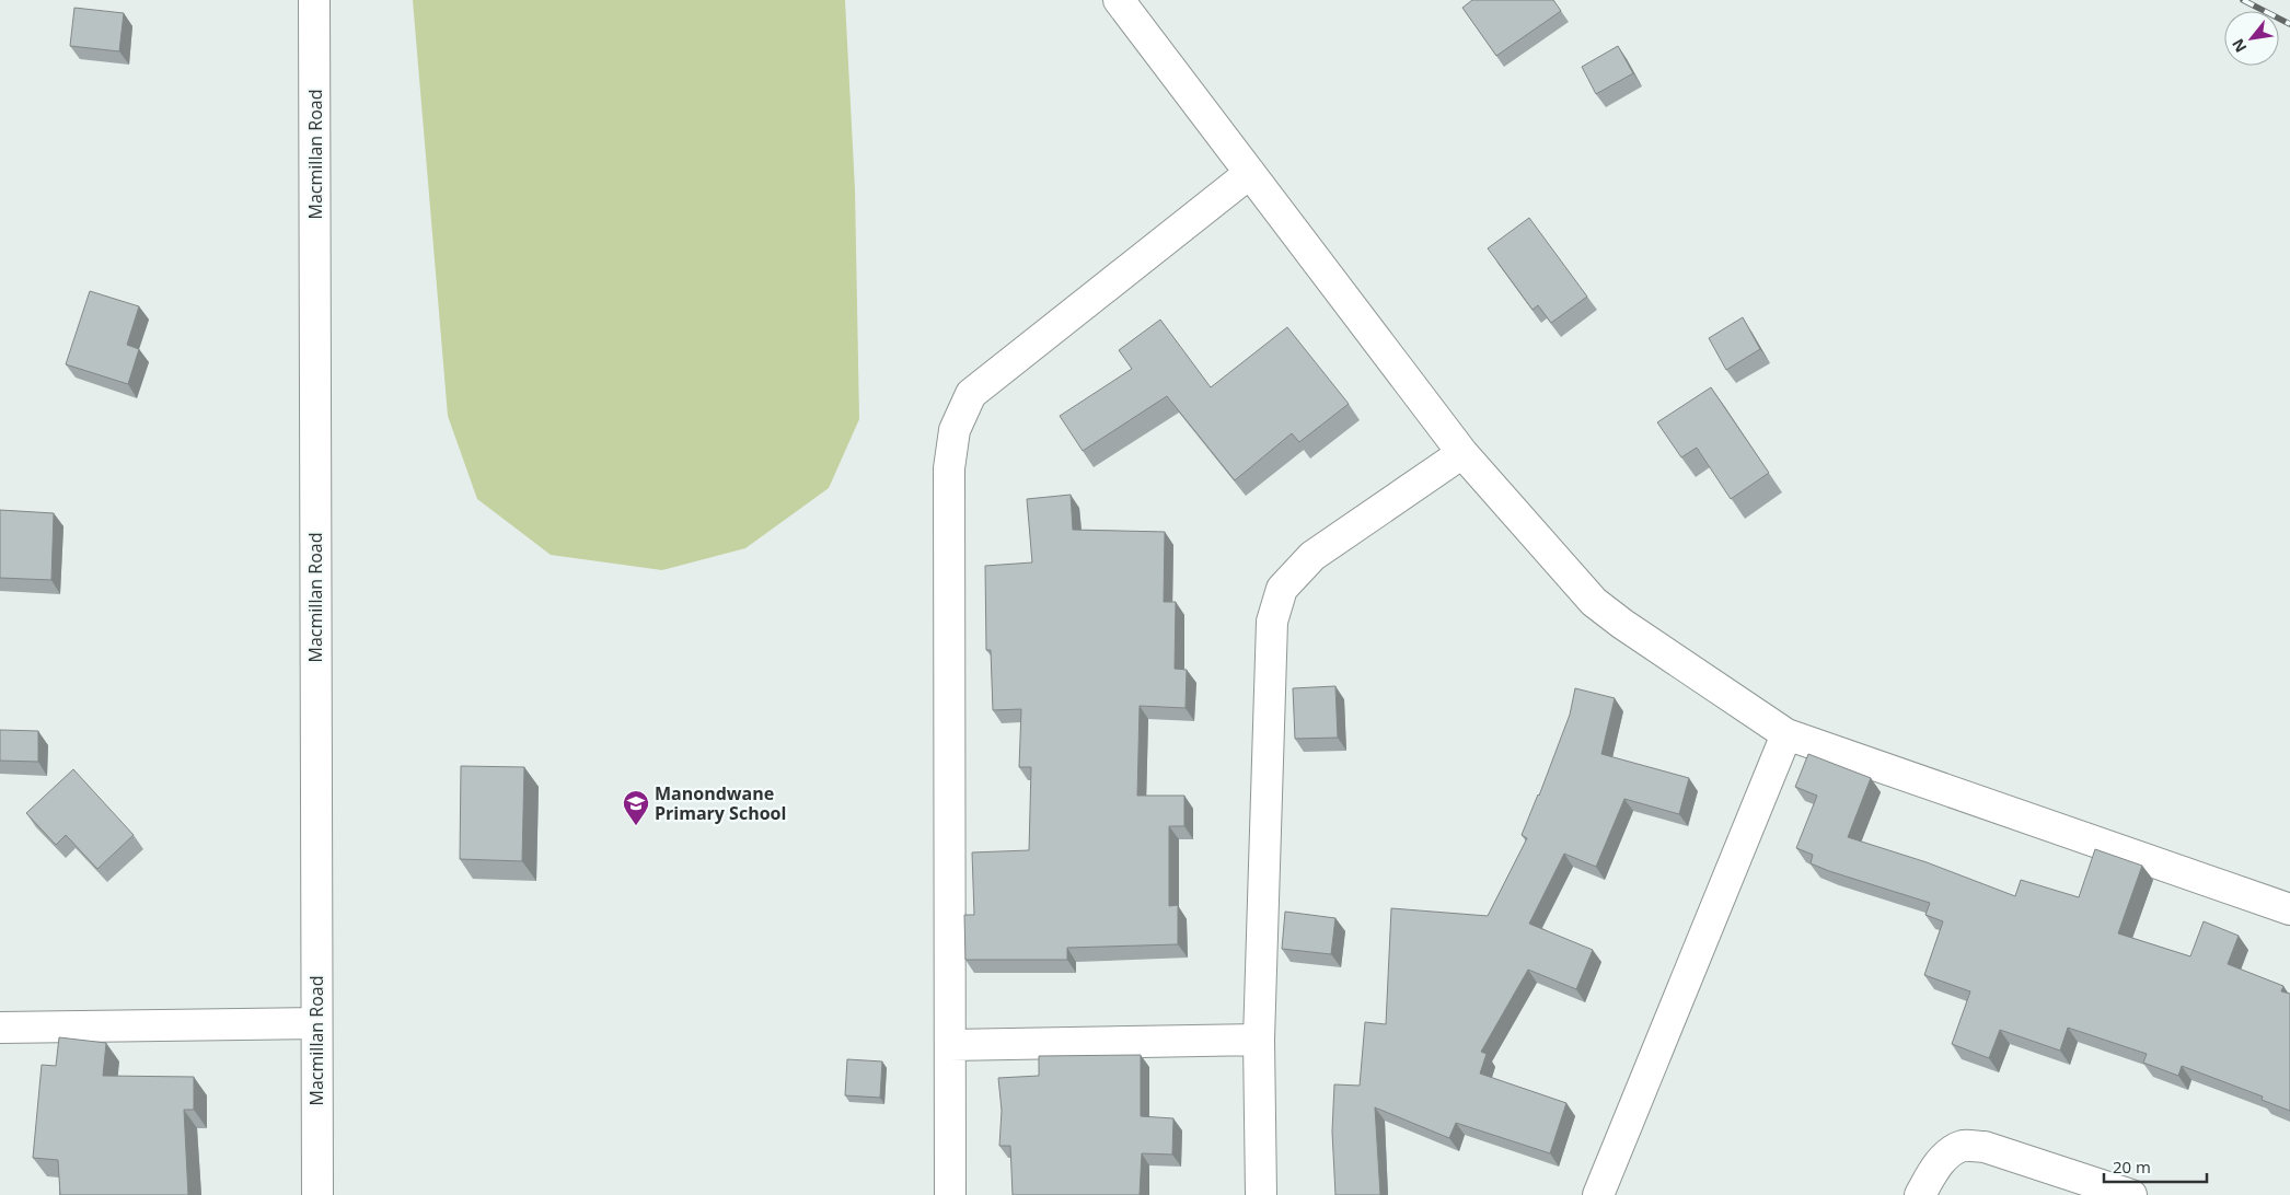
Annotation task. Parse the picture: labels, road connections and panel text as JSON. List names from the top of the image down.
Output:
{
  "streets": {
    "street": ["Macmillan Road"]
  },
  "places": {
    "school or university": ["Manondwane Primary School"]
  },
  "scale_bar": "20 m",
  "north": "bottom left"
}
